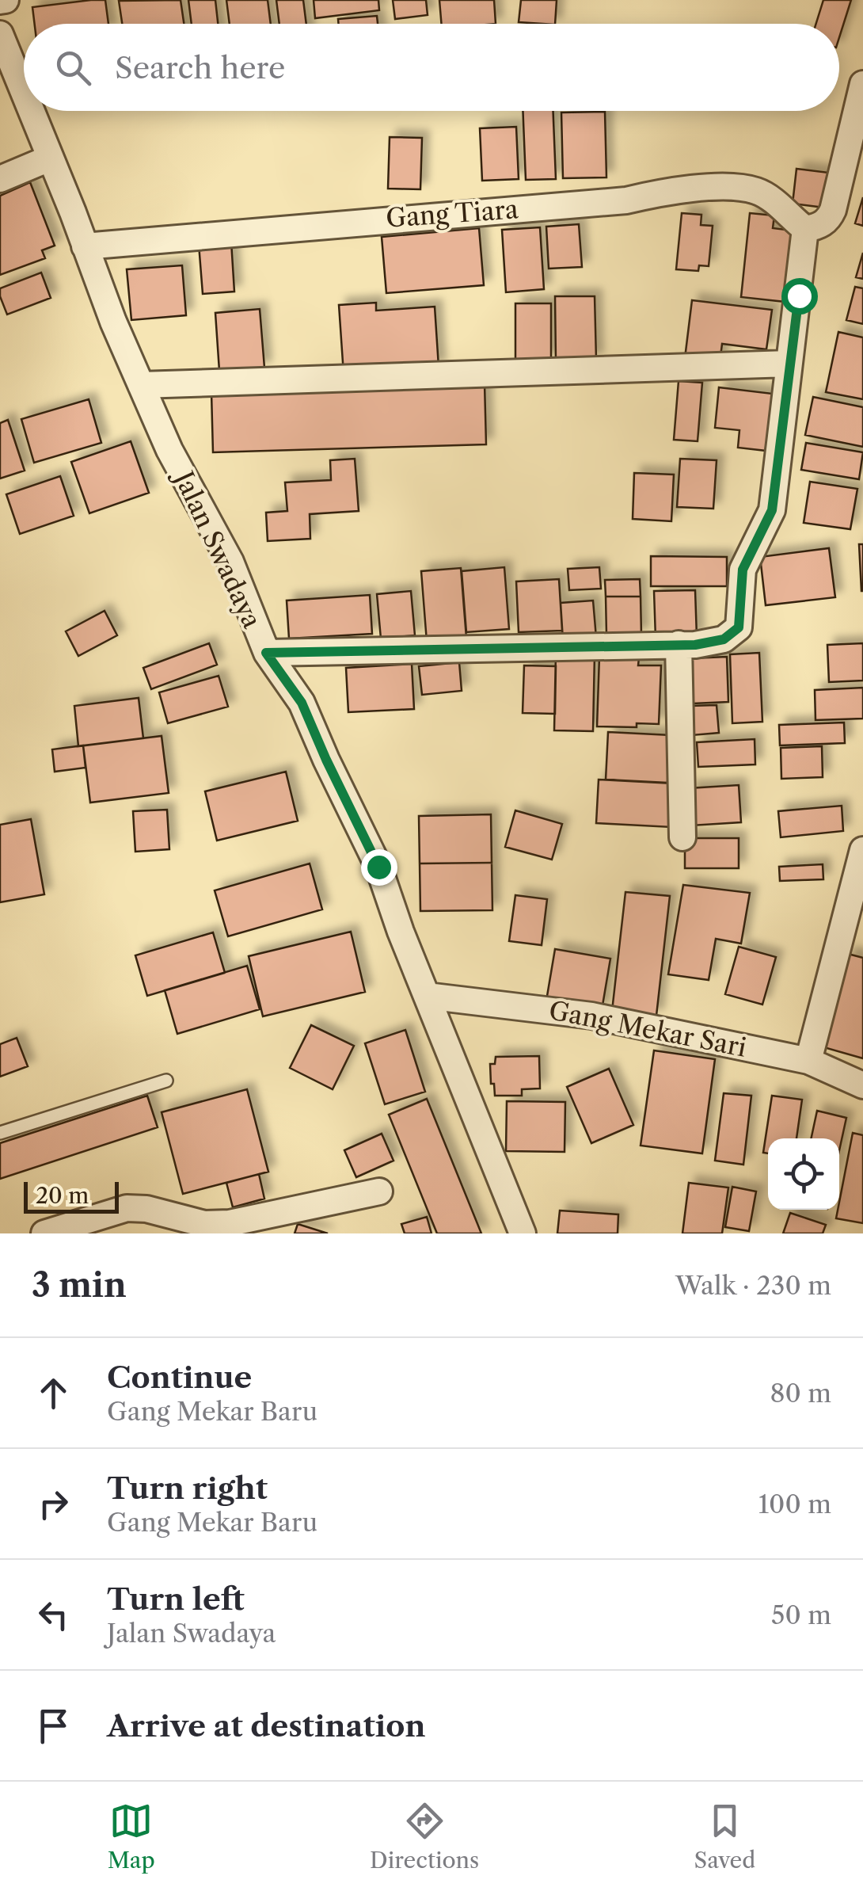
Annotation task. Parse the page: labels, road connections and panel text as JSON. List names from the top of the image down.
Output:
{
  "streets": {
    "street": ["Gang Tiara", "Jalan Swadaya", "Gang Mekar Sari"]
  },
  "crossings": [
    ["Gang Tiara", "Jalan Swadaya"],
    ["Jalan Swadaya", "Gang Mekar Sari"]
  ],
  "scale_bar": "20 m",
  "page": {
    "search": "Search here",
    "scale": "20 m",
    "heading": ["3 min", "Walk · 230 m"],
    "list": [
      ["Continue", "Gang Mekar Baru", "80 m"],
      ["Turn right", "Gang Mekar Baru", "100 m"],
      ["Turn left", "Jalan Swadaya", "50 m"],
      "Arrive at destination"
    ],
    "nav": ["Map", "Directions", "Saved"]
  }
}
